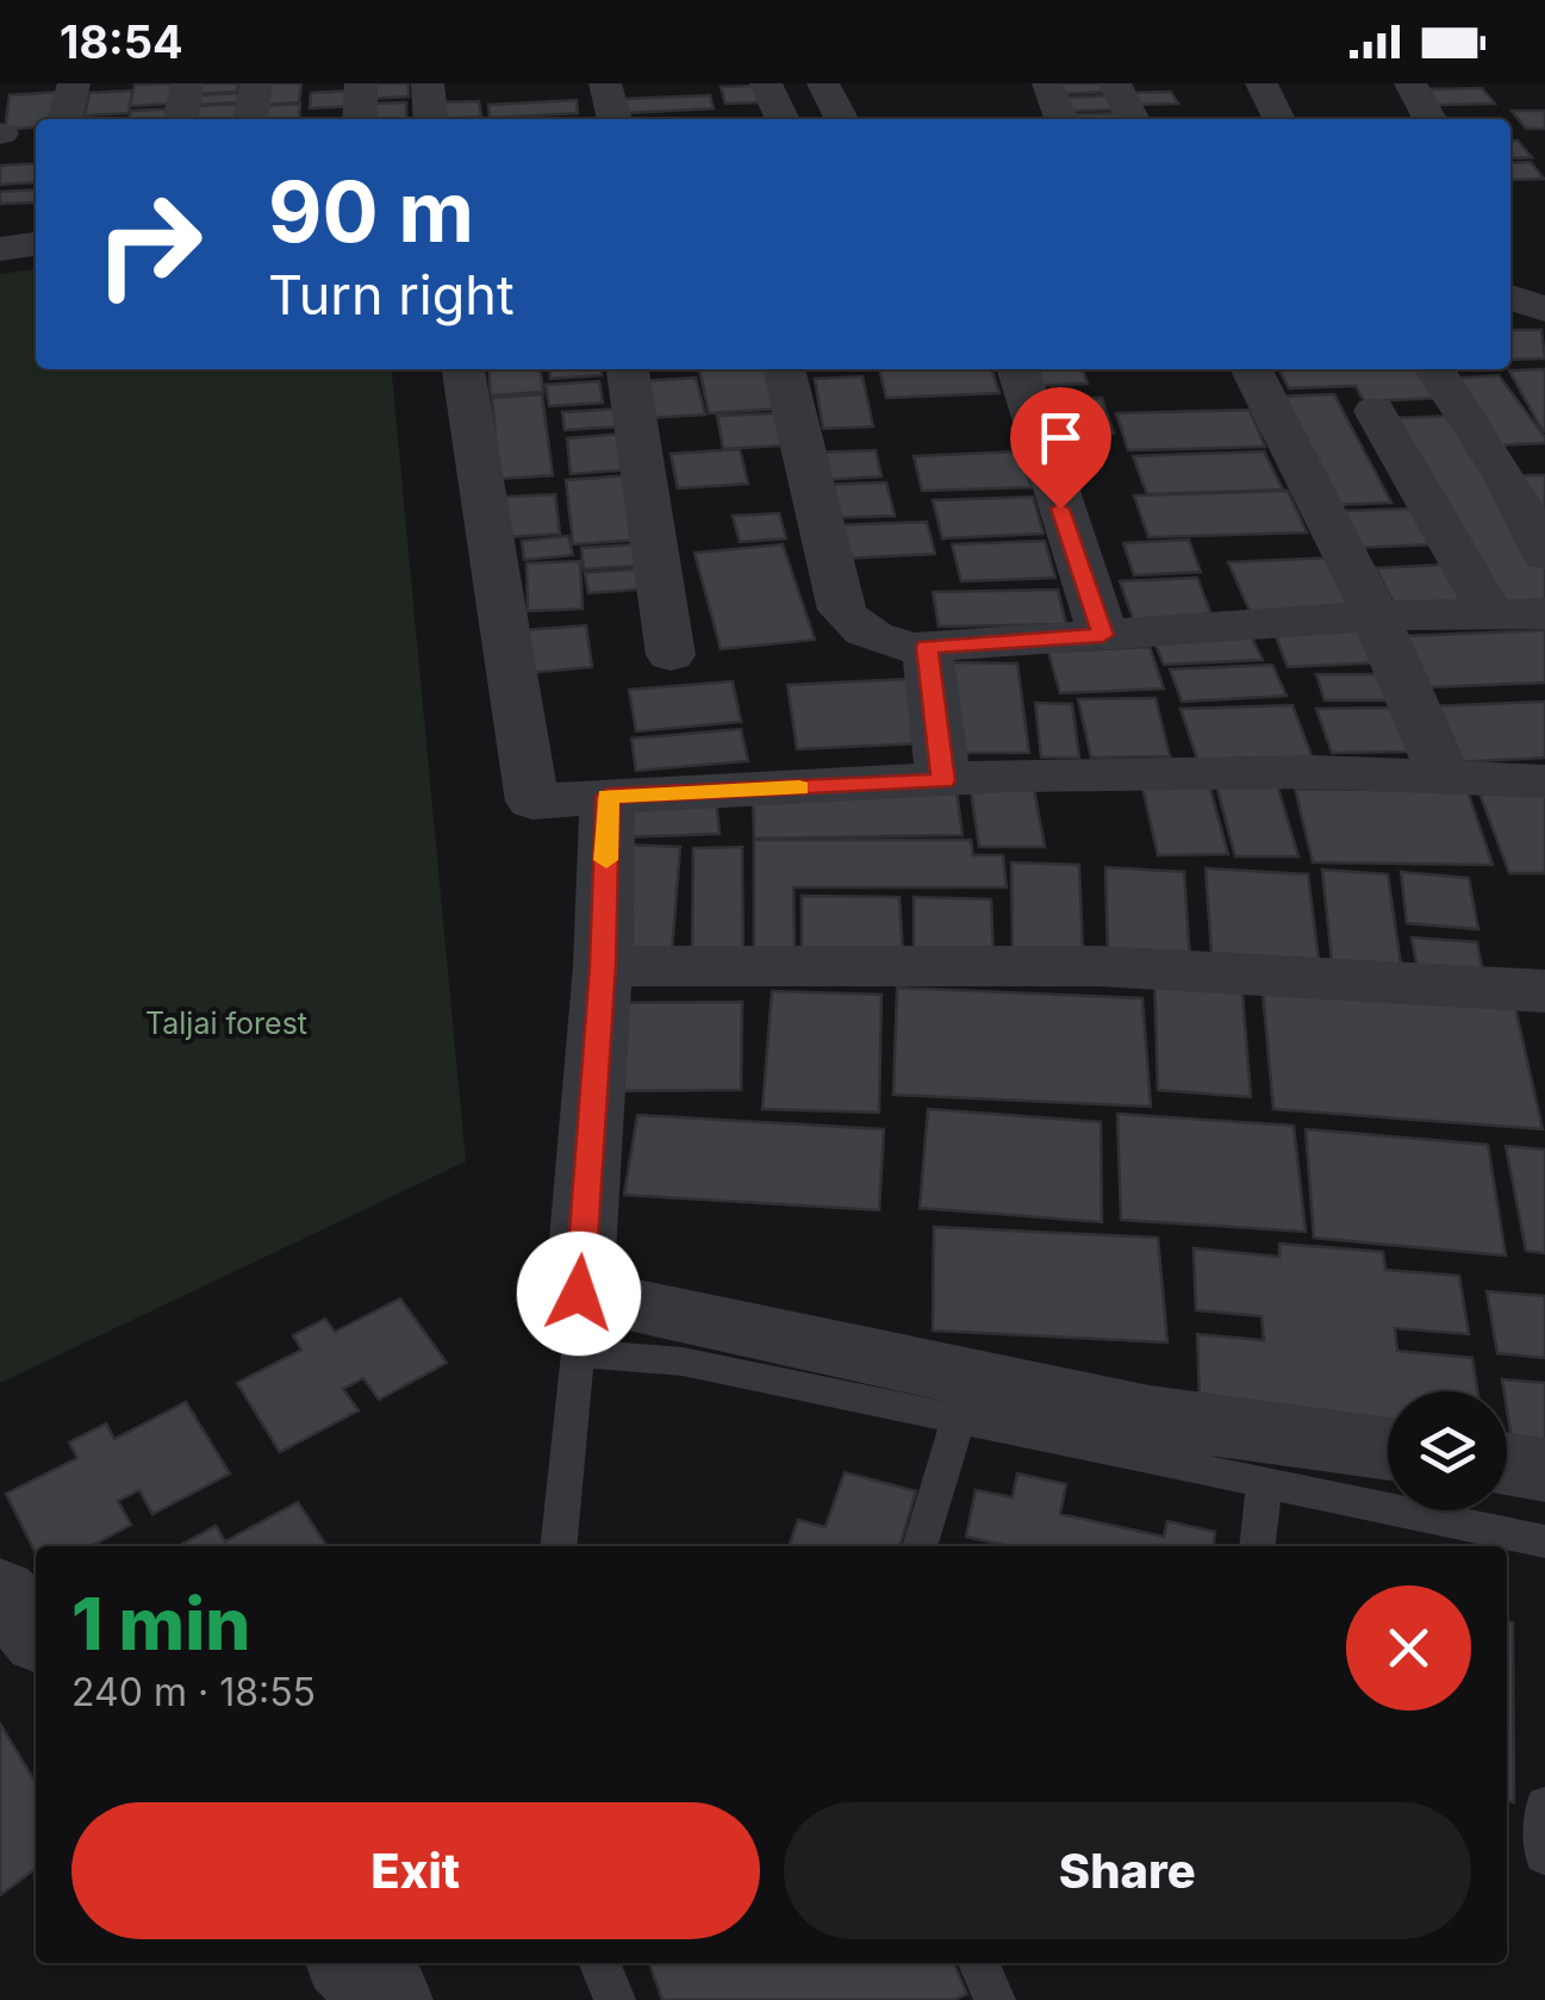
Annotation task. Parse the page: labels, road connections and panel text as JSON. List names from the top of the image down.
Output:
{
  "parks": ["Taljai forest"],
  "page": {
    "status": "18:54",
    "turn": ["90 m", "Turn right"],
    "heading": ["1 min", "240 m · 18:55"],
    "buttons": ["Exit", "Share"]
  }
}
